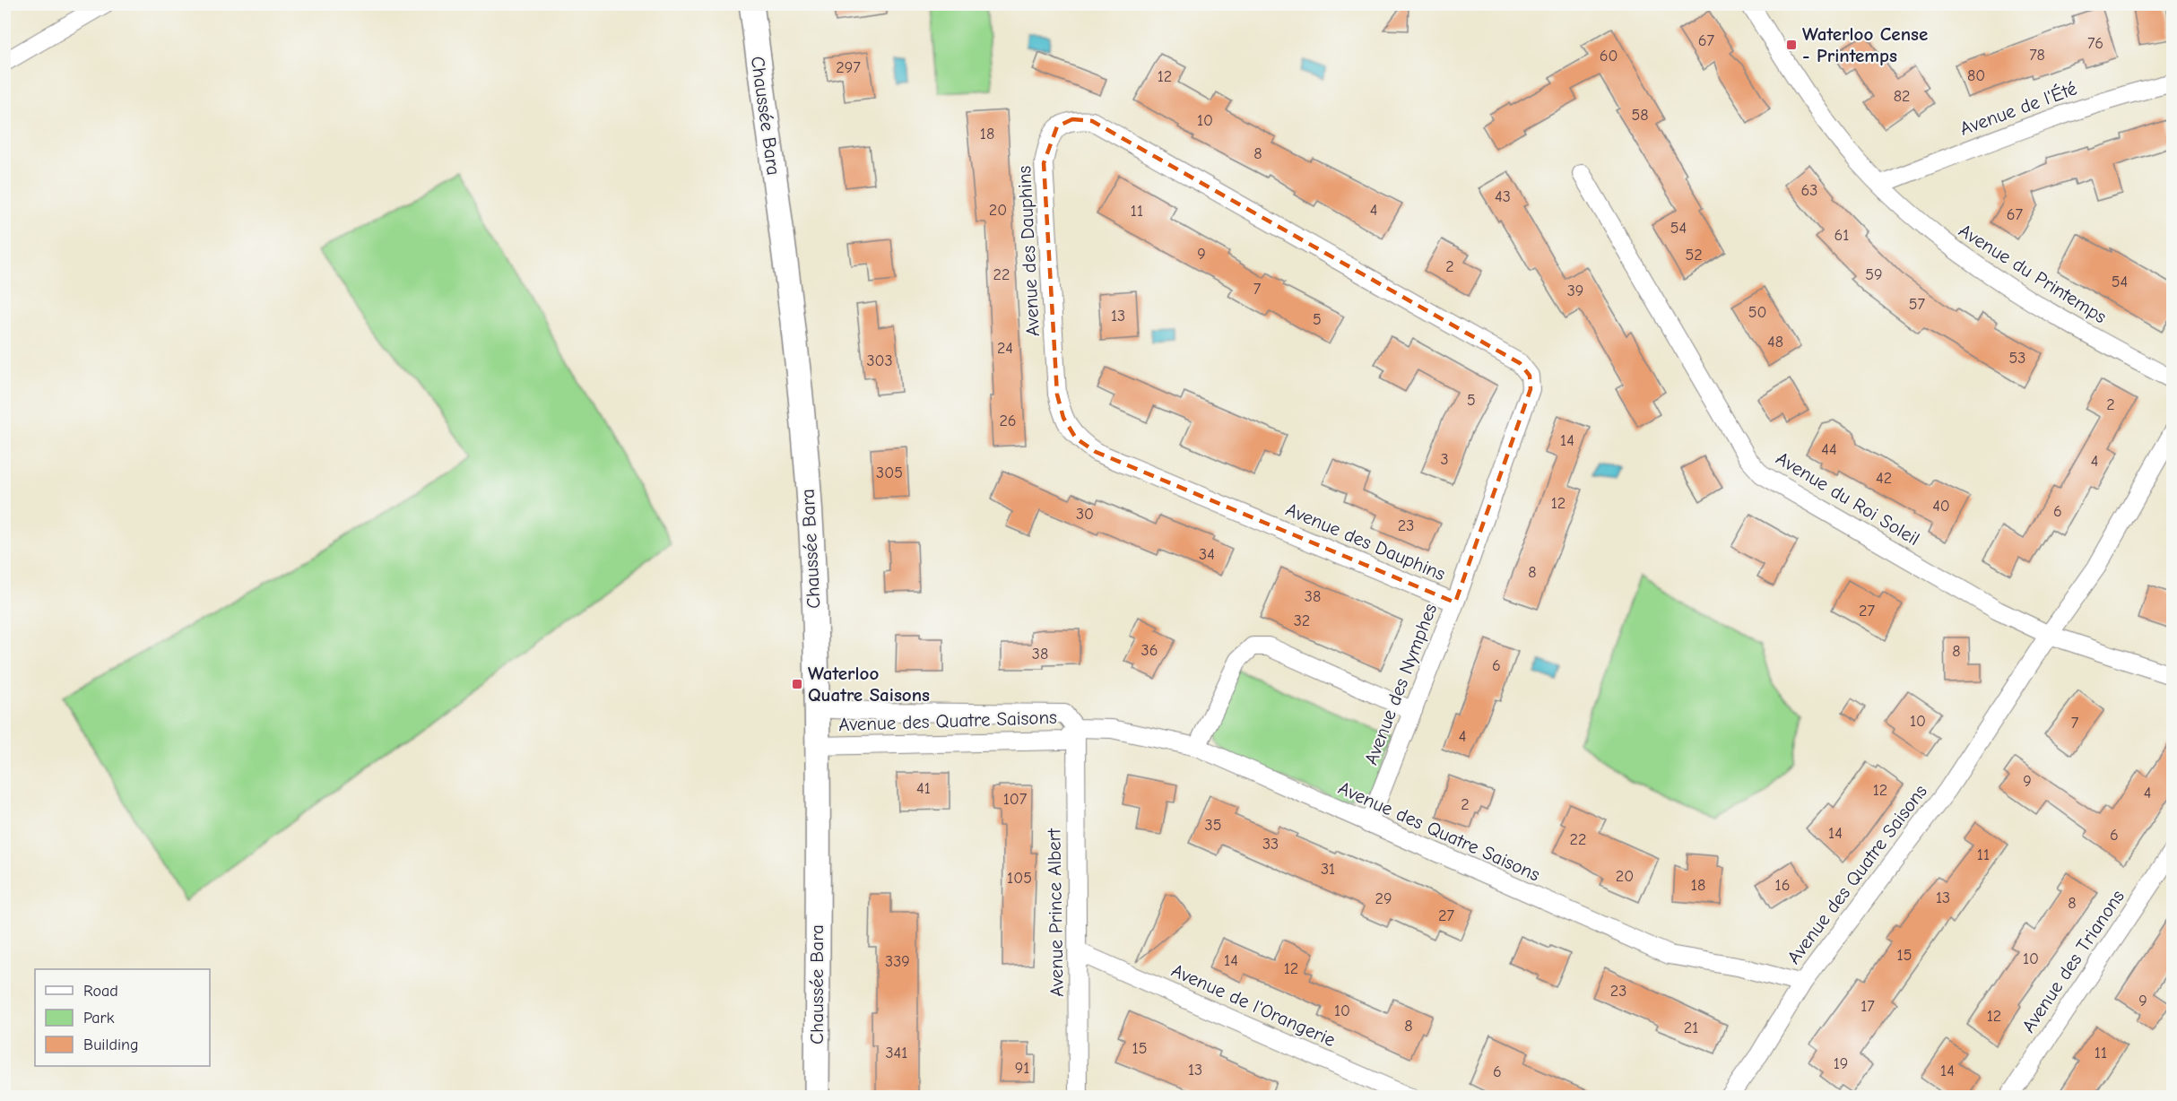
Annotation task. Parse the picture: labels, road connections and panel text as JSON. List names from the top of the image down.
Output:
{
  "streets": {
    "main road": ["Chaussée Bara"],
    "street": [
      "Avenue de l'Été",
      "Avenue des Dauphins",
      "Avenue du Printemps",
      "Avenue du Roi Soleil",
      "Avenue des Nymphes",
      "Avenue des Quatre Saisons",
      "Avenue Prince Albert",
      "Avenue des Trianons",
      "Avenue de l'Orangerie"
    ]
  },
  "crossings": [
    ["Avenue de l'Été", "Avenue du Printemps"],
    ["Chaussée Bara", "Avenue des Quatre Saisons"],
    ["Avenue des Dauphins", "Avenue des Nymphes"],
    ["Avenue du Roi Soleil", "Avenue des Quatre Saisons"],
    ["Avenue des Nymphes", "Avenue des Quatre Saisons"],
    ["Avenue des Quatre Saisons", "Avenue Prince Albert"],
    ["Avenue Prince Albert", "Avenue de l'Orangerie"]
  ],
  "places": {
    "transit": ["Waterloo Cense - Printemps", "Waterloo Quatre Saisons"]
  },
  "house_numbers": [
    "67",
    "76",
    "78",
    "60",
    "297",
    "80",
    "12",
    "82",
    "58",
    "10",
    "18",
    "8",
    "63",
    "43",
    "20",
    "4",
    "11",
    "67",
    "54",
    "61",
    "9",
    "52",
    "2",
    "22",
    "59",
    "54",
    "7",
    "39",
    "57",
    "50",
    "13",
    "5",
    "48",
    "24",
    "53",
    "303",
    "5",
    "2",
    "26",
    "14",
    "44",
    "3",
    "4",
    "305",
    "42",
    "12",
    "40",
    "6",
    "30",
    "23",
    "34",
    "8",
    "38",
    "27",
    "32",
    "36",
    "8",
    "38",
    "6",
    "10",
    "7",
    "4",
    "9",
    "41",
    "12",
    "4",
    "107",
    "2",
    "35",
    "14",
    "6",
    "22",
    "33",
    "11",
    "31",
    "20",
    "105",
    "18",
    "16",
    "13",
    "29",
    "8",
    "27",
    "15",
    "10",
    "14",
    "339",
    "12",
    "23",
    "9",
    "17",
    "10",
    "12",
    "8",
    "21",
    "15",
    "341",
    "11",
    "19",
    "91",
    "13",
    "14",
    "6"
  ],
  "legend": ["Road", "Park", "Building"]
}
